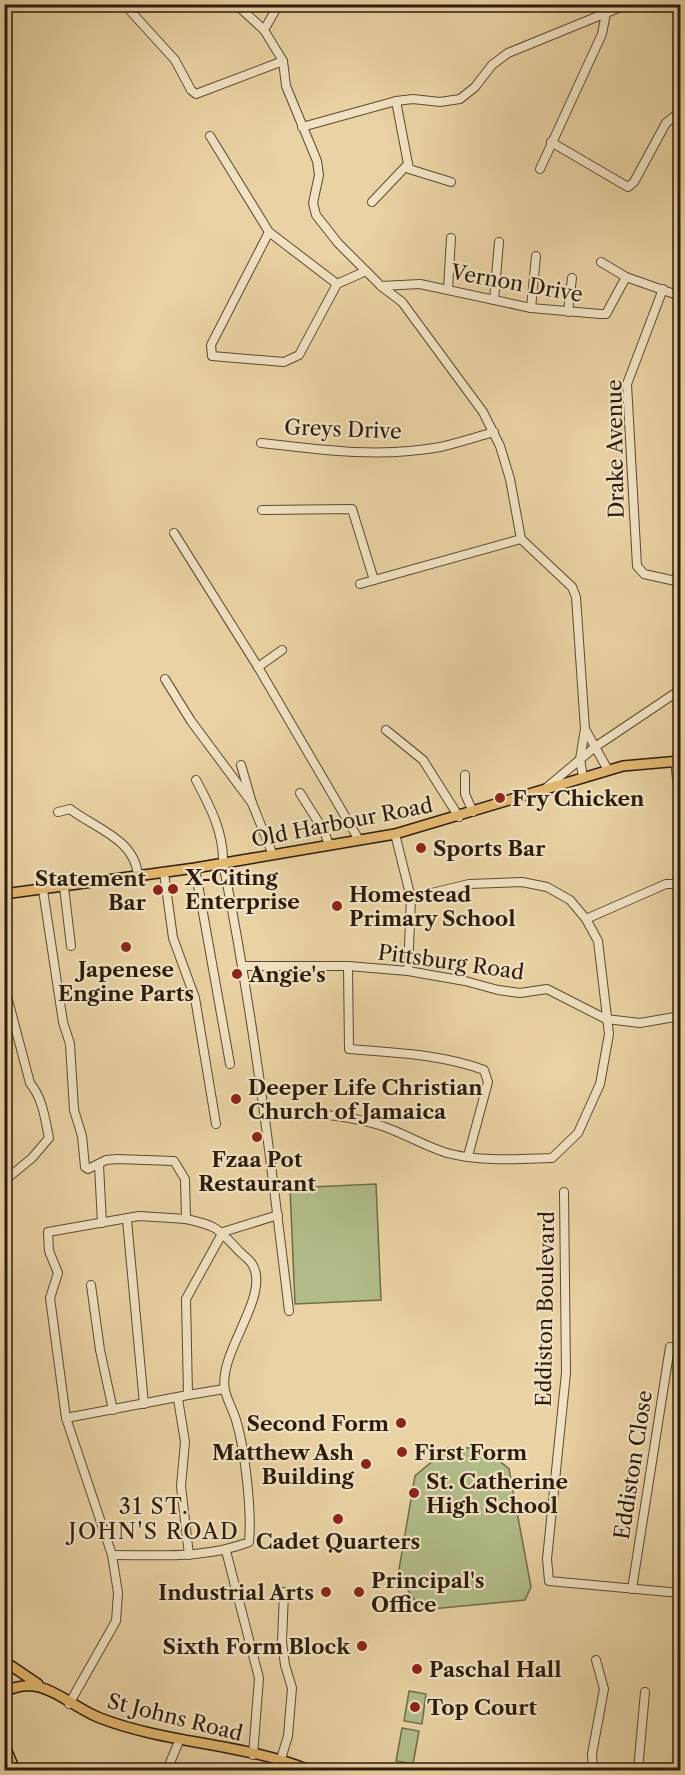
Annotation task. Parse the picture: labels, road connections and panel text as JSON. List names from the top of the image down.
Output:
{
  "streets": {
    "main road": ["Old Harbour Road", "St Johns Road"],
    "street": [
      "Vernon Drive",
      "Greys Drive",
      "Drake Avenue",
      "Pittsburg Road",
      "Eddiston Boulevard",
      "Eddiston Close"
    ]
  },
  "crossings": [
    ["Vernon Drive", "Drake Avenue"],
    ["Eddiston Boulevard", "Eddiston Close"]
  ],
  "districts": ["31 ST. JOHN'S ROAD"],
  "places": [
    "Fry Chicken",
    "Sports Bar",
    "X-Citing Enterprise",
    "Statement Bar",
    "Homestead Primary School",
    "Japenese Engine Parts",
    "Angie's",
    "Deeper Life Christian Church of Jamaica",
    "Fzaa Pot Restaurant",
    "Second Form",
    "First Form",
    "Matthew Ash Building",
    "St. Catherine High School",
    "Cadet Quarters",
    "Industrial Arts",
    "Principal's Office",
    "Sixth Form Block",
    "Paschal Hall",
    "Top Court"
  ]
}
